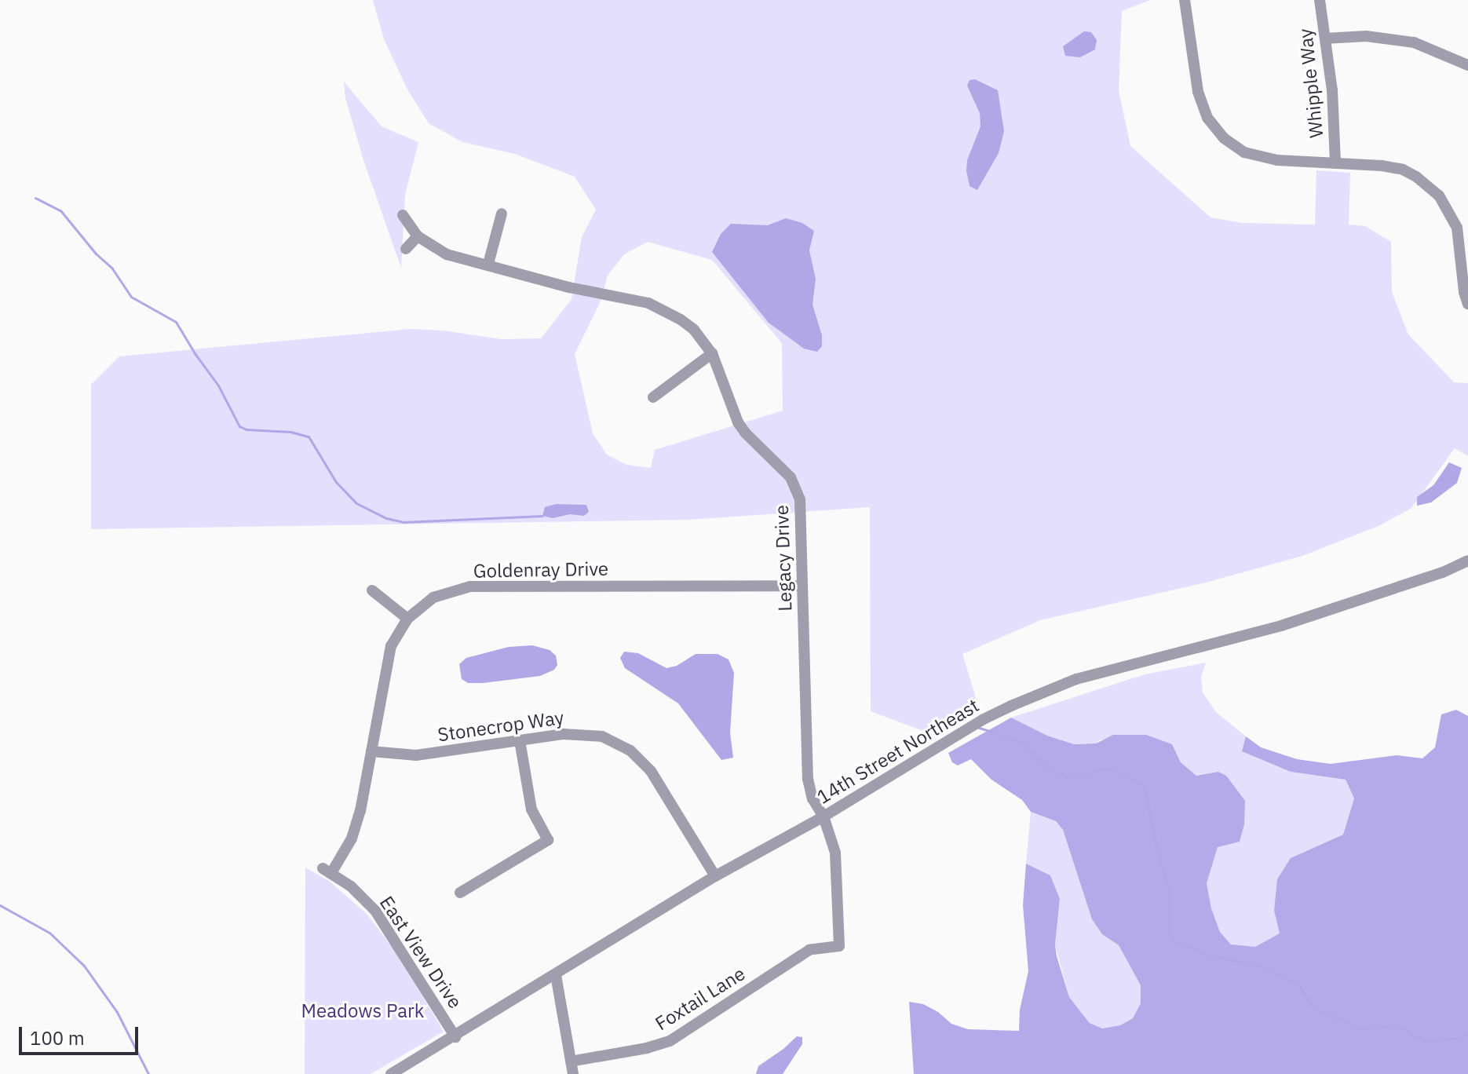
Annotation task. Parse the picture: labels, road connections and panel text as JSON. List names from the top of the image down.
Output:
{
  "streets": {
    "street": [
      "Whipple Way",
      "Legacy Drive",
      "Goldenray Drive",
      "Stonecrop Way",
      "14th Street Northeast",
      "East View Drive",
      "Foxtail Lane"
    ]
  },
  "crossings": [
    ["Legacy Drive", "Goldenray Drive"],
    ["Legacy Drive", "14th Street Northeast"],
    ["Legacy Drive", "Foxtail Lane"],
    ["Goldenray Drive", "Stonecrop Way"],
    ["Goldenray Drive", "East View Drive"],
    ["Stonecrop Way", "14th Street Northeast"],
    ["14th Street Northeast", "East View Drive"]
  ],
  "parks": ["Meadows Park"],
  "scale_bar": "100 m"
}
